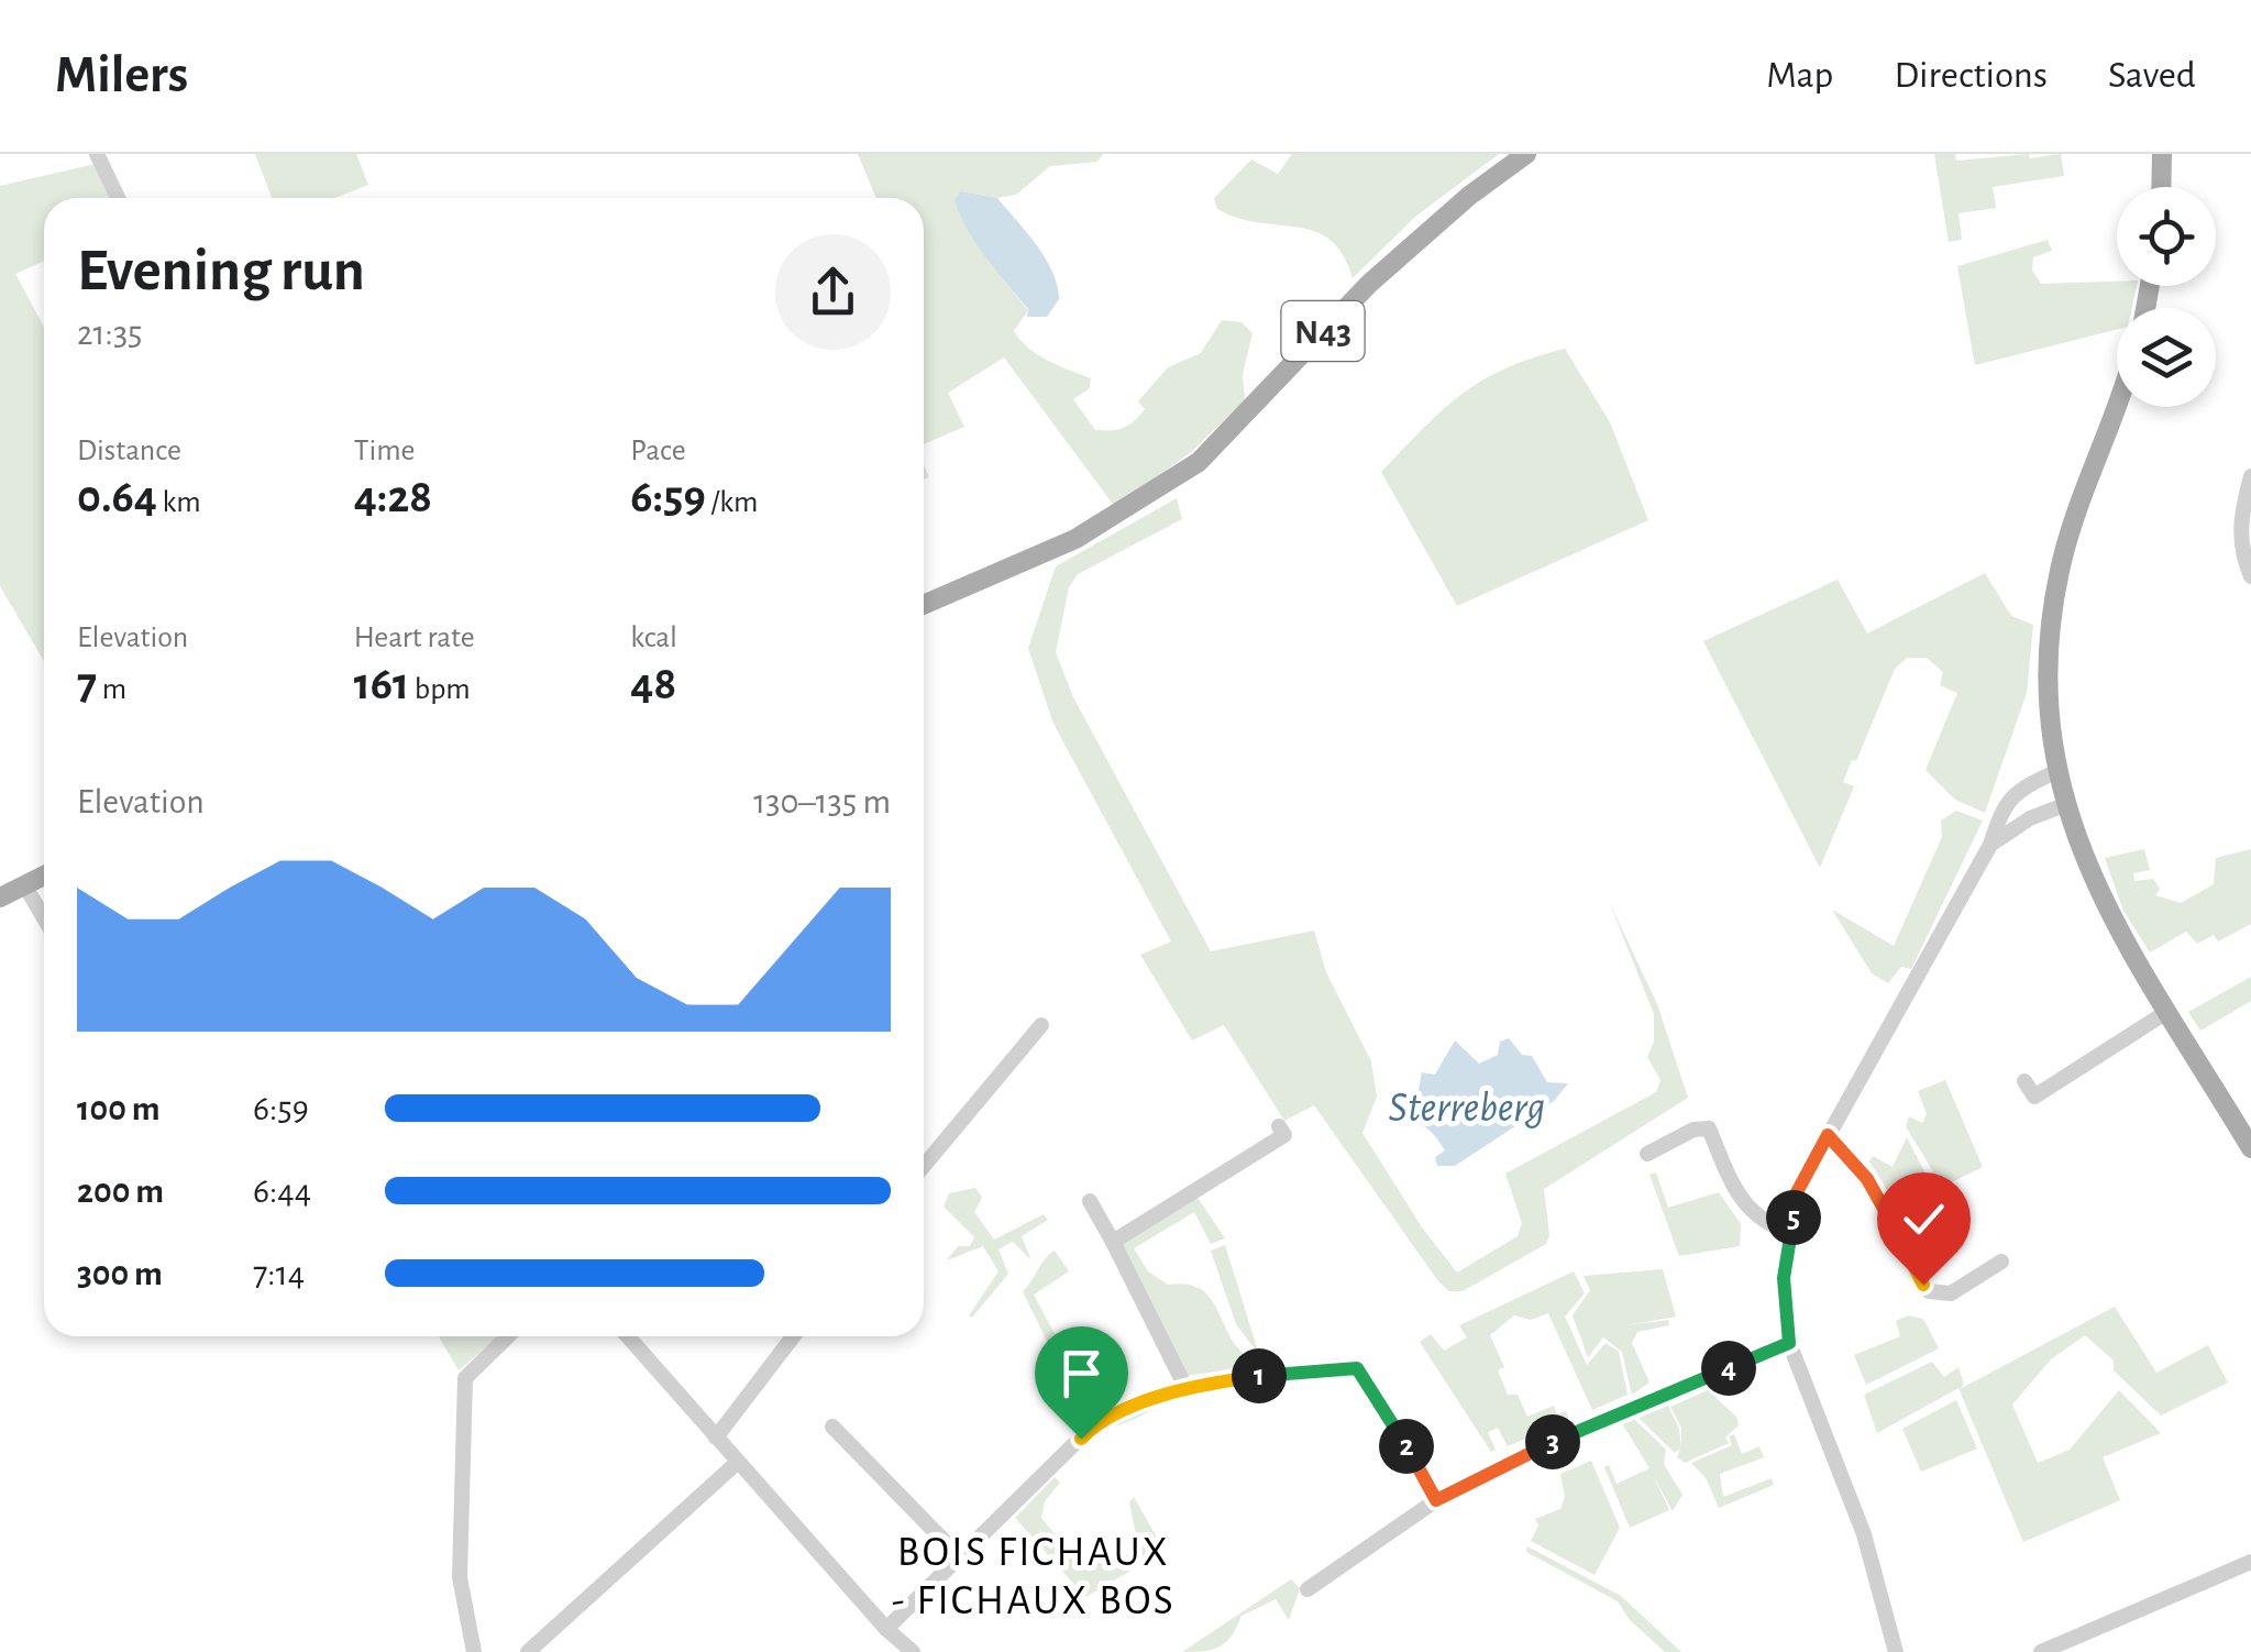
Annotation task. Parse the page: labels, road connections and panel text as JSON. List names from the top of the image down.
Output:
{
  "streets": {
    "main road": ["N43"]
  },
  "districts": ["BOIS FICHAUX - FICHAUX BOS"],
  "water": ["Sterreberg"],
  "page": {
    "header": "Milers",
    "nav": ["Map", "Directions", "Saved"],
    "heading": ["Evening run", "21:35"],
    "stats": [
      ["Distance", "0.64 km"],
      ["Time", "4:28"],
      ["Pace", "6:59 /km"],
      ["Elevation", "7 m"],
      ["Heart rate", "161 bpm"],
      ["kcal", "48"]
    ],
    "chart": ["Elevation", "130–135 m"],
    "list": [
      {
        "name": "100 m",
        "note": "6:59"
      },
      {
        "name": "200 m",
        "note": "6:44"
      },
      {
        "name": "300 m",
        "note": "7:14"
      }
    ],
    "pins": [
      "5",
      "4",
      "1",
      "3",
      "2"
    ]
  }
}
